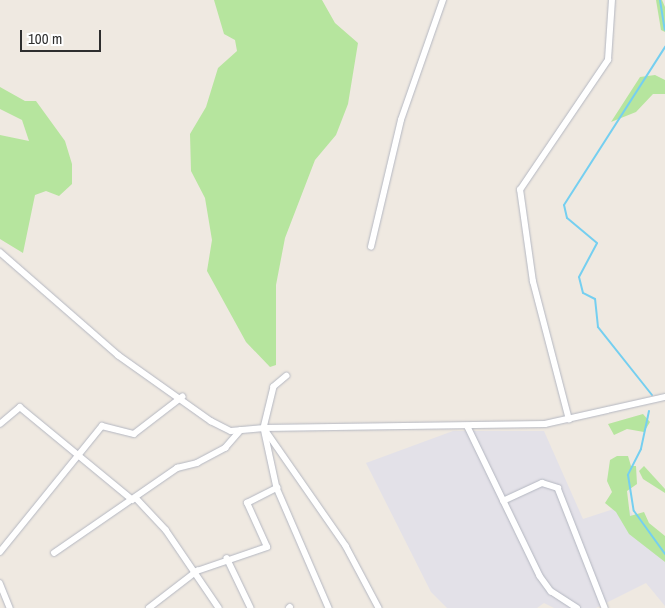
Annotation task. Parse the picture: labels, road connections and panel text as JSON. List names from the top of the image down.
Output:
{
  "scale_bar": "100 m"
}
